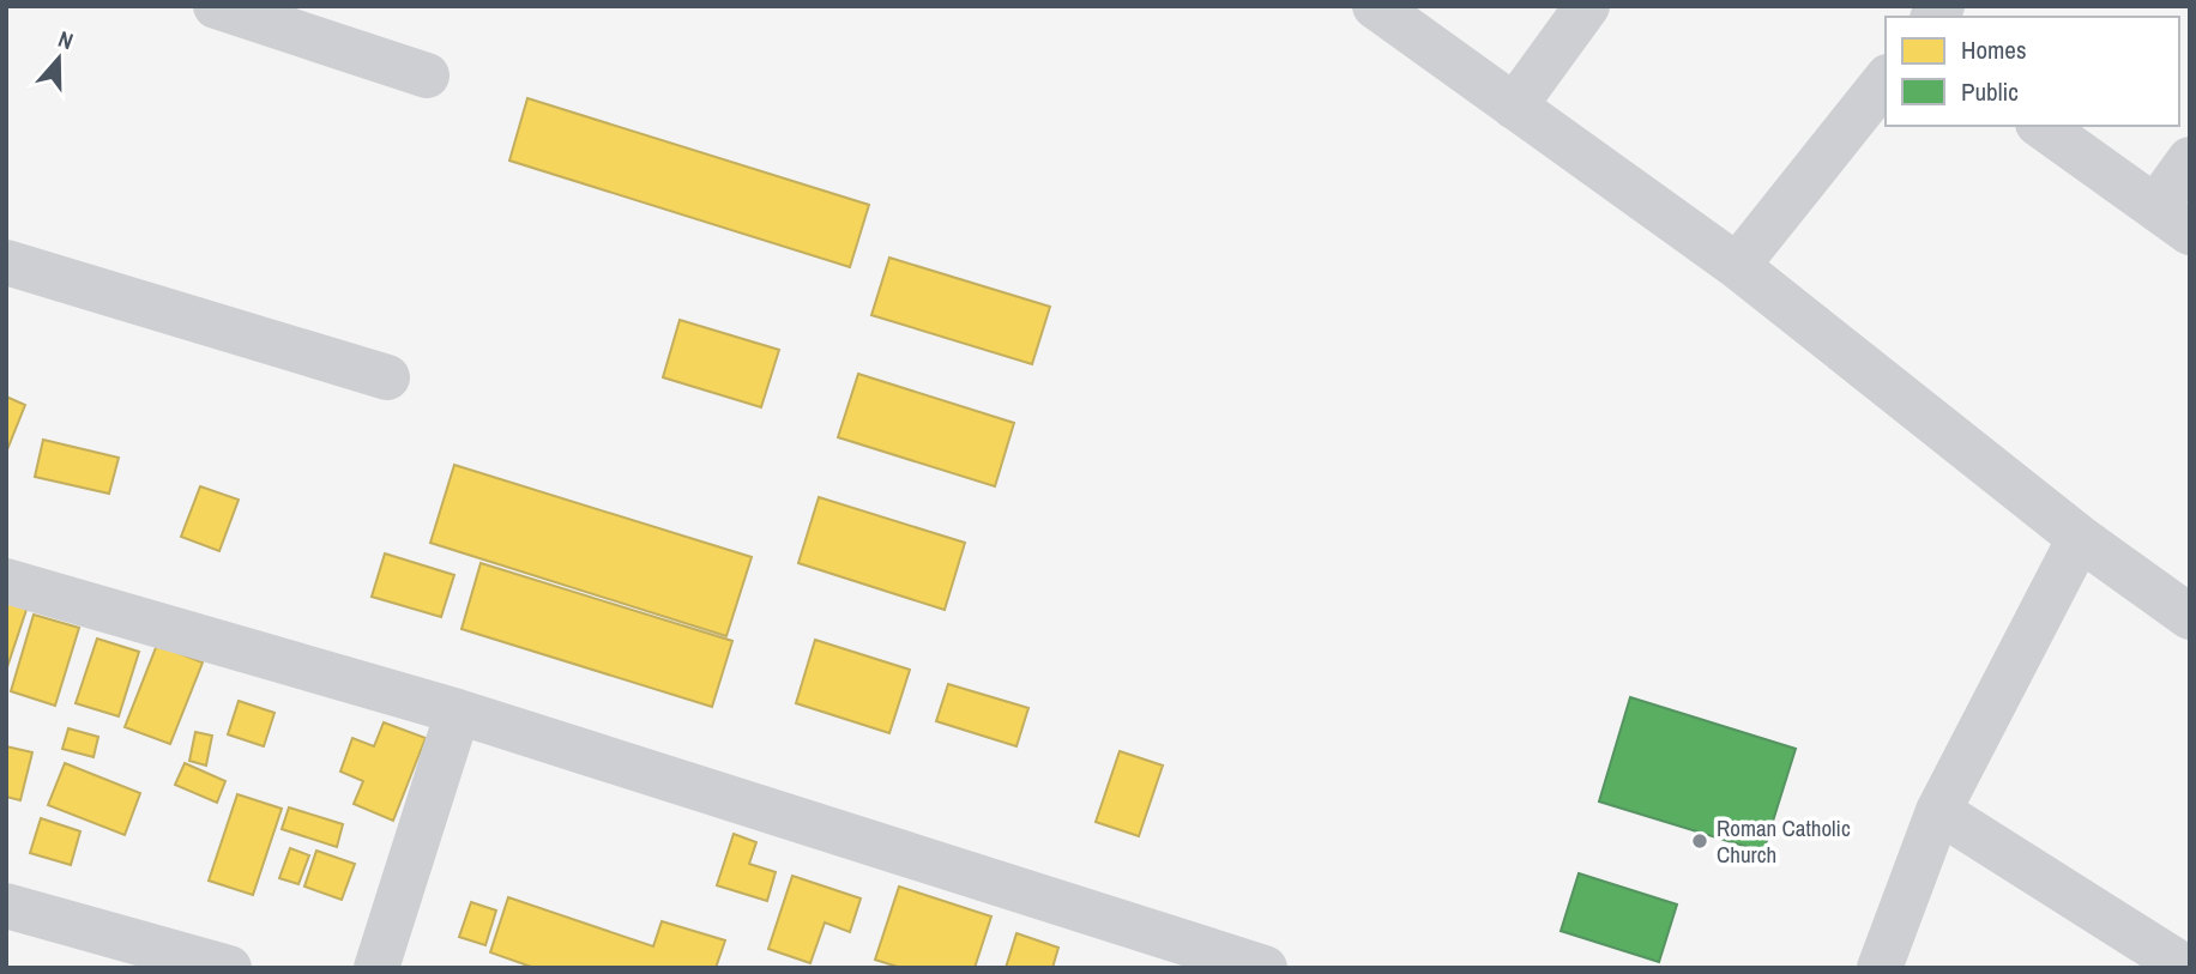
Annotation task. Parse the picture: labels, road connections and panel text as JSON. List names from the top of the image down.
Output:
{
  "places": ["Roman Catholic Church"],
  "legend": ["Homes", "Public"],
  "north": "top"
}
